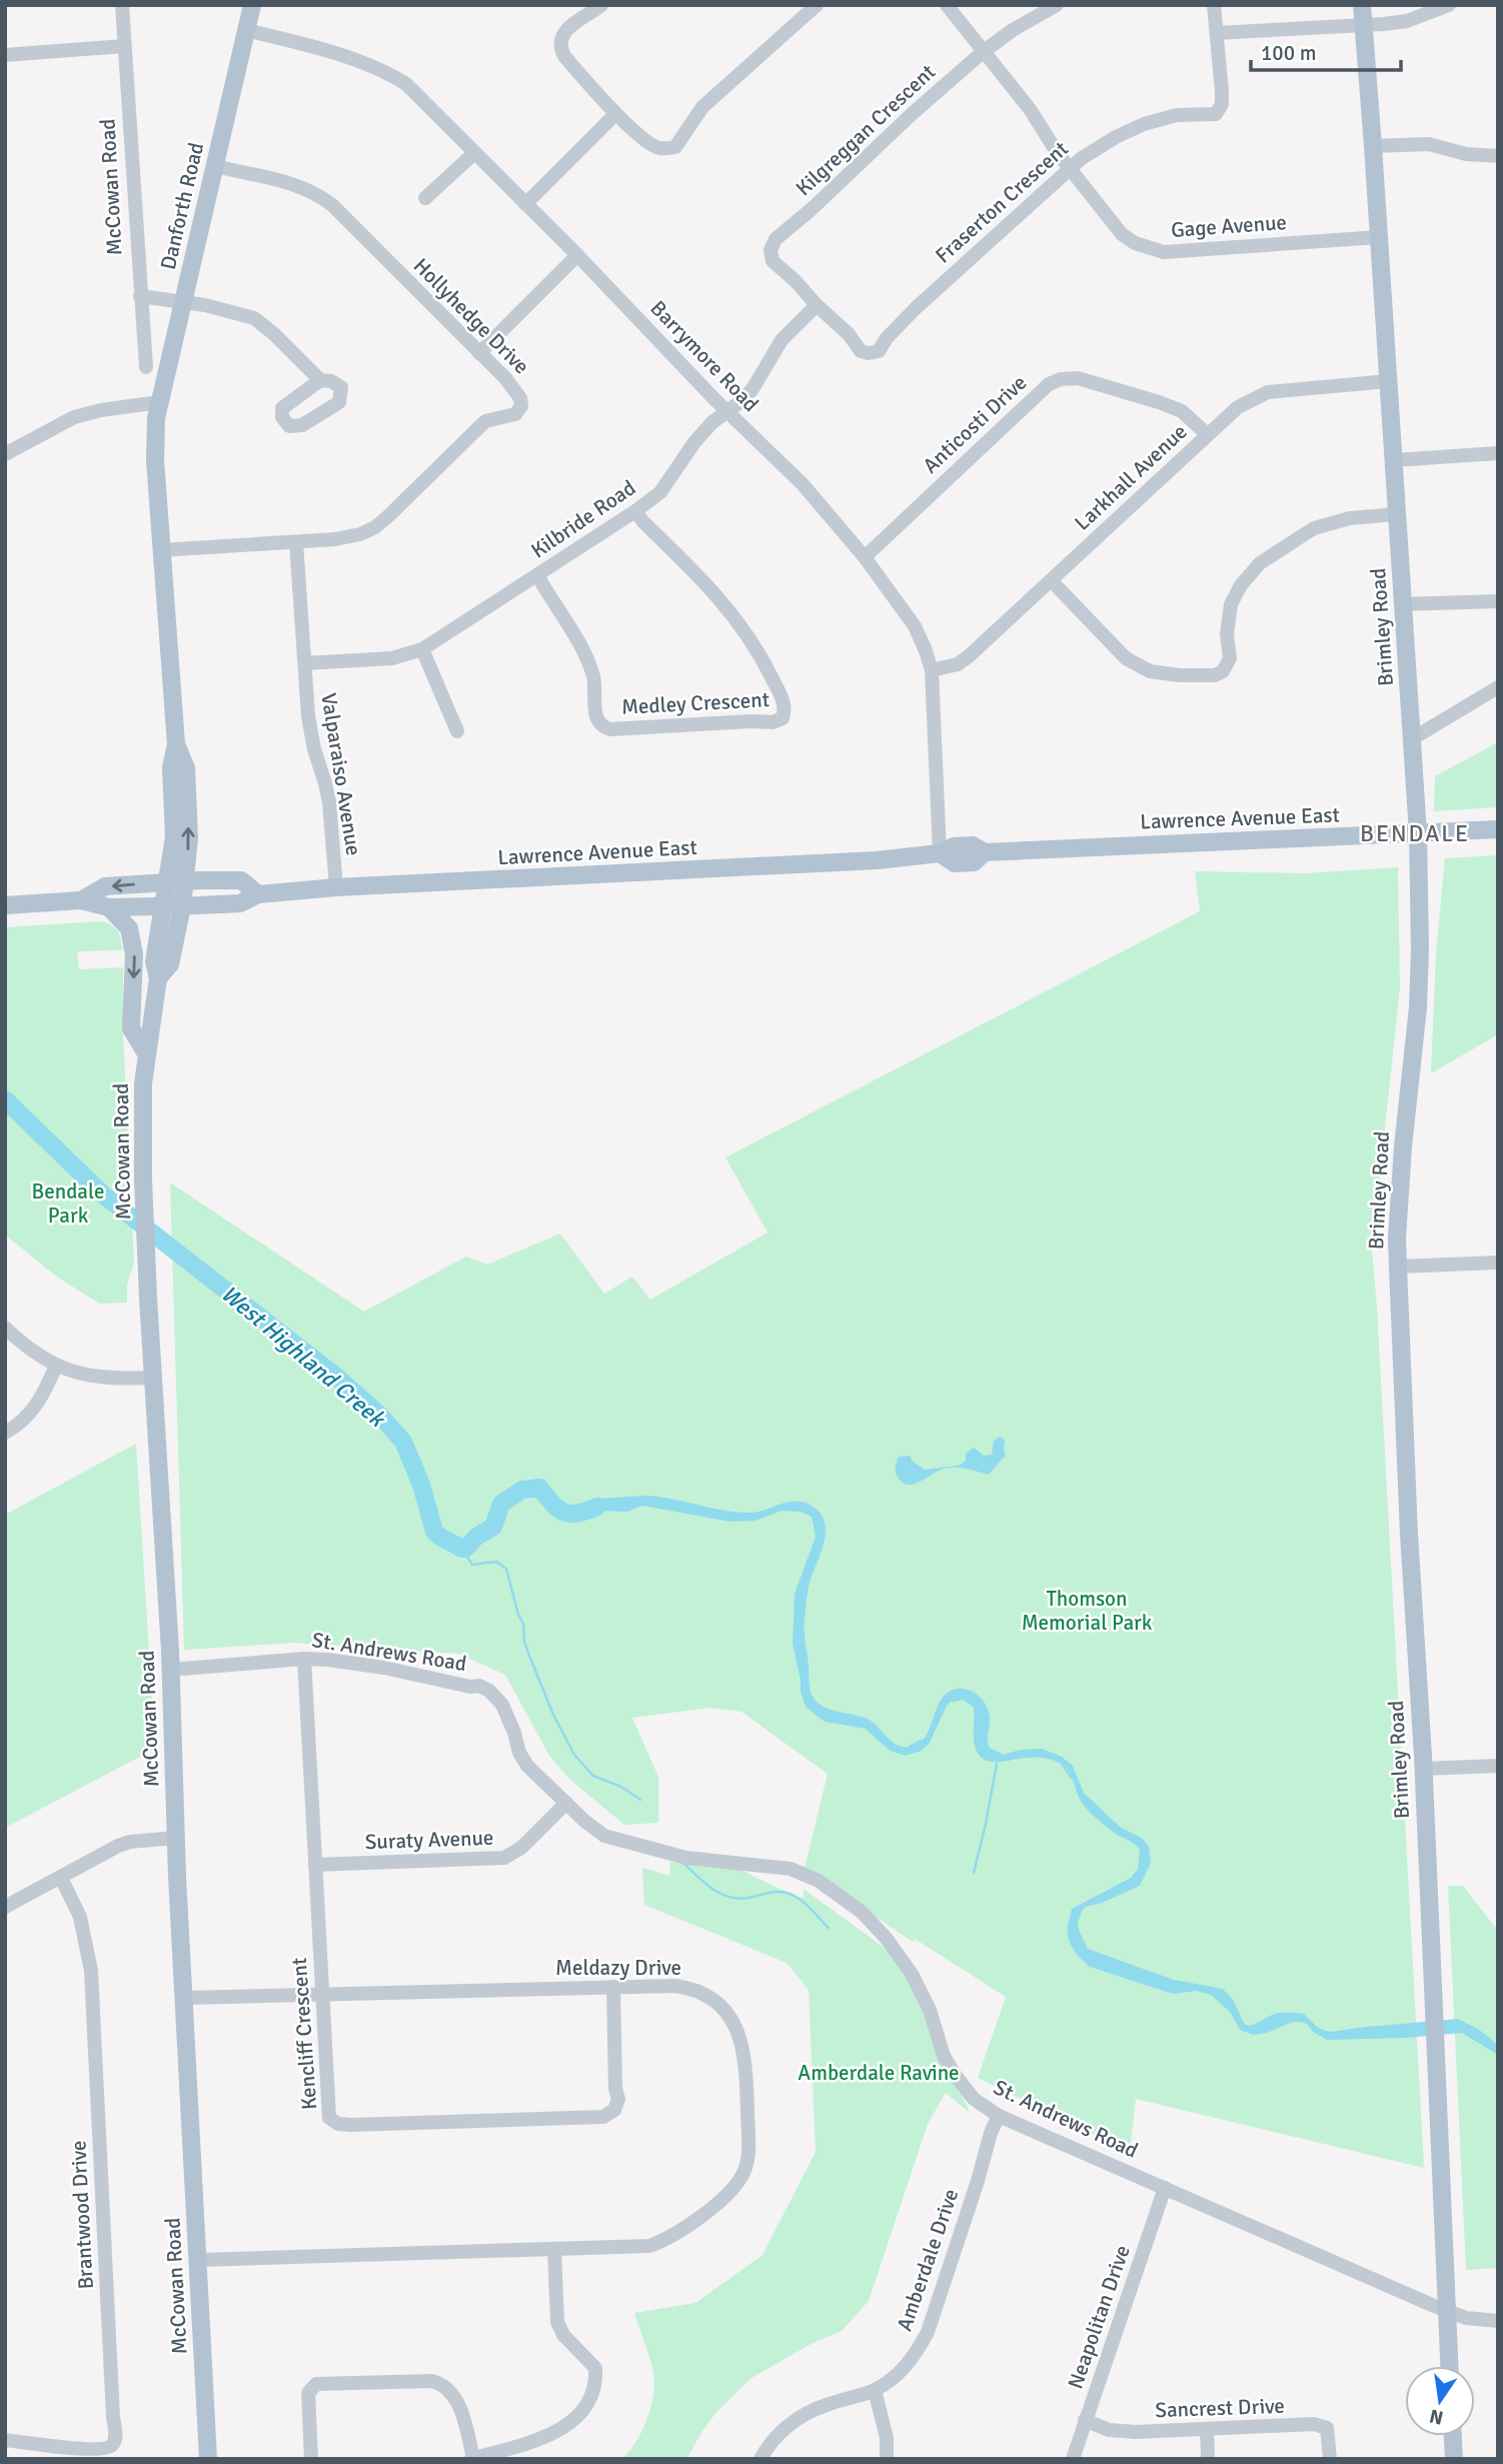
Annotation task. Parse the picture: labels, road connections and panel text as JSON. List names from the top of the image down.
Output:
{
  "streets": {
    "main road": [
      "McCowan Road",
      "Danforth Road",
      "Brimley Road",
      "Lawrence Avenue East"
    ],
    "street": [
      "Kilgreggan Crescent",
      "Fraserton Crescent",
      "Gage Avenue",
      "Hollyhedge Drive",
      "Barrymore Road",
      "Anticosti Drive",
      "Larkhall Avenue",
      "Kilbride Road",
      "Medley Crescent",
      "Valparaiso Avenue",
      "St. Andrews Road",
      "Suraty Avenue",
      "Meldazy Drive",
      "Kencliff Crescent",
      "Brantwood Drive",
      "Amberdale Drive",
      "Neapolitan Drive",
      "Sancrest Drive"
    ]
  },
  "crossings": [
    ["Kilgreggan Crescent", "Fraserton Crescent"],
    ["Kilgreggan Crescent", "Gage Avenue"],
    ["Kilgreggan Crescent", "Kilbride Road"],
    ["McCowan Road", "Danforth Road"],
    ["McCowan Road", "Hollyhedge Drive"],
    ["McCowan Road", "Lawrence Avenue East"],
    ["McCowan Road", "St. Andrews Road"],
    ["McCowan Road", "Meldazy Drive"],
    ["Fraserton Crescent", "Gage Avenue"],
    ["Fraserton Crescent", "Kilbride Road"],
    ["Danforth Road", "Hollyhedge Drive"],
    ["Danforth Road", "Barrymore Road"],
    ["Gage Avenue", "Brimley Road"],
    ["Hollyhedge Drive", "Valparaiso Avenue"],
    ["Barrymore Road", "Anticosti Drive"],
    ["Barrymore Road", "Larkhall Avenue"],
    ["Barrymore Road", "Kilbride Road"],
    ["Barrymore Road", "Lawrence Avenue East"],
    ["Anticosti Drive", "Larkhall Avenue"],
    ["Larkhall Avenue", "Brimley Road"],
    ["Kilbride Road", "Medley Crescent"],
    ["Kilbride Road", "Valparaiso Avenue"],
    ["Brimley Road", "Lawrence Avenue East"],
    ["Brimley Road", "St. Andrews Road"],
    ["Valparaiso Avenue", "Lawrence Avenue East"],
    ["St. Andrews Road", "Suraty Avenue"],
    ["St. Andrews Road", "Kencliff Crescent"],
    ["St. Andrews Road", "Amberdale Drive"],
    ["St. Andrews Road", "Neapolitan Drive"],
    ["Suraty Avenue", "Kencliff Crescent"],
    ["Meldazy Drive", "Kencliff Crescent"],
    ["Neapolitan Drive", "Sancrest Drive"]
  ],
  "districts": ["BENDALE"],
  "water": ["West Highland Creek"],
  "parks": ["Bendale Park", "Thomson Memorial Park", "Amberdale Ravine"],
  "scale_bar": "100 m",
  "north": "bottom"
}
